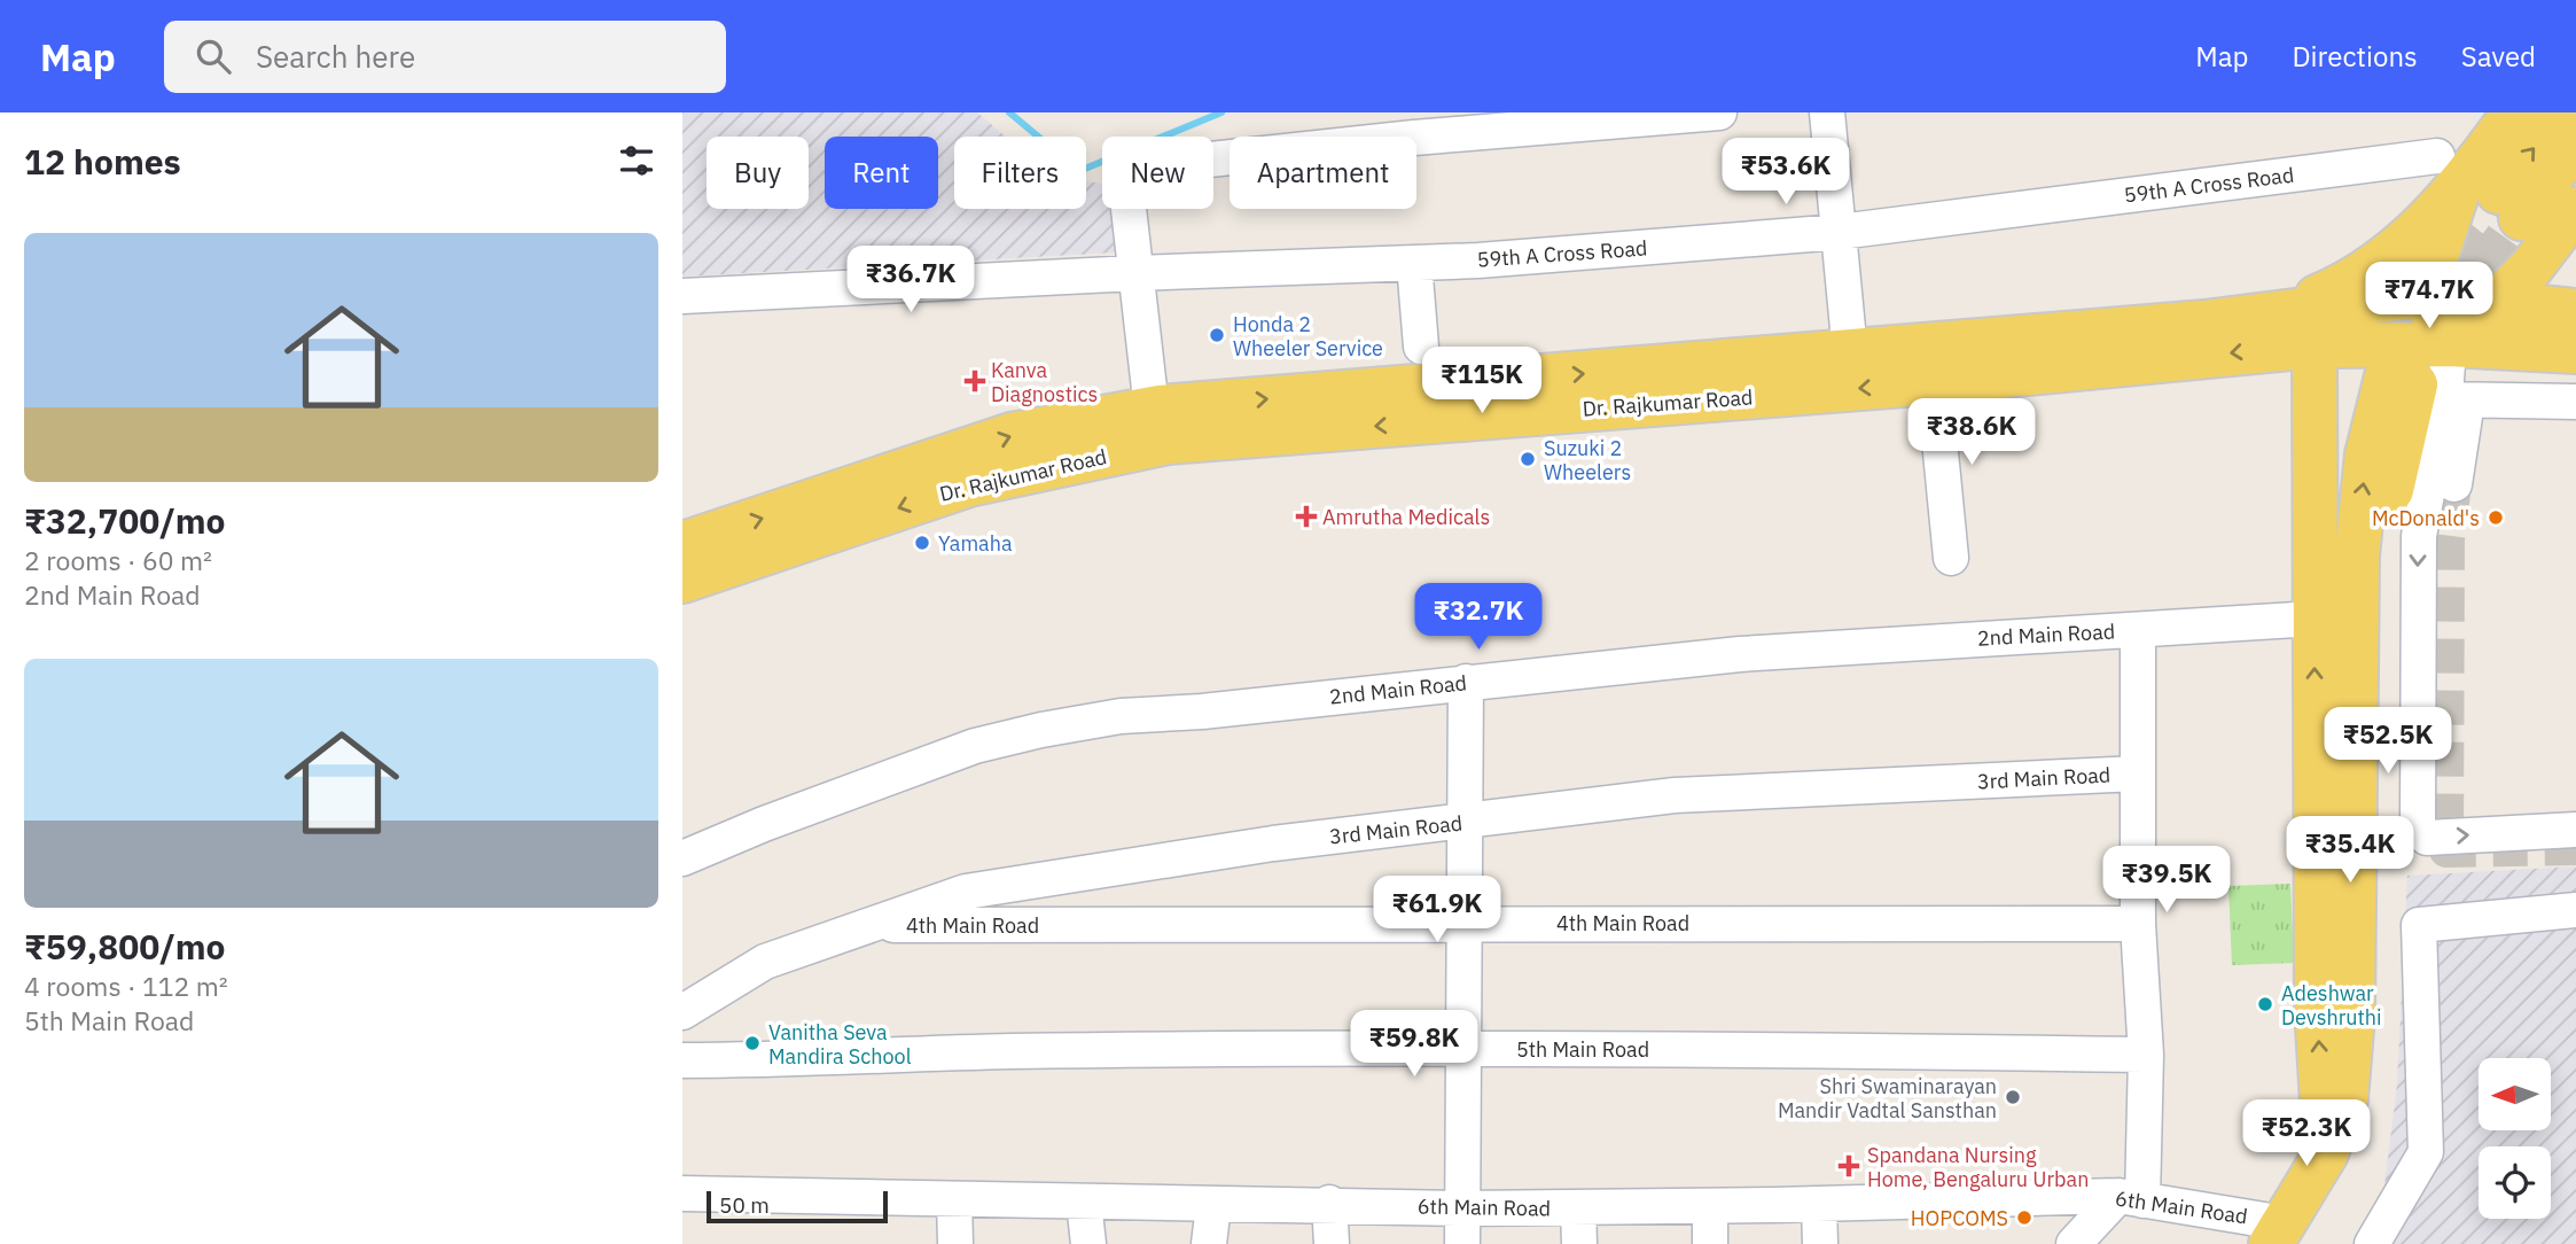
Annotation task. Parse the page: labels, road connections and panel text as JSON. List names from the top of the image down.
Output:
{
  "streets": {
    "main road": ["Dr. Rajkumar Road"],
    "street": [
      "59th A Cross Road",
      "2nd Main Road",
      "3rd Main Road",
      "4th Main Road",
      "5th Main Road",
      "6th Main Road"
    ]
  },
  "crossings": [
    ["2nd Main Road", "3rd Main Road"],
    ["2nd Main Road", "4th Main Road"],
    ["2nd Main Road", "5th Main Road"],
    ["2nd Main Road", "6th Main Road"],
    ["3rd Main Road", "4th Main Road"]
  ],
  "places": {
    "other": [
      "Honda 2 Wheeler Service",
      "Suzuki 2 Wheelers",
      "McDonald's",
      "Yamaha",
      "Adeshwar Devshruthi",
      "Vanitha Seva Mandira School",
      "Shri Swaminarayan Mandir Vadtal Sansthan",
      "HOPCOMS"
    ],
    "health": ["Kanva Diagnostics", "Amrutha Medicals", "Spandana Nursing Home, Bengaluru Urban"]
  },
  "scale_bar": "50 m",
  "north": "left",
  "page": {
    "header": "Map",
    "search": "Search here",
    "nav": ["Map", "Directions", "Saved"],
    "heading": "12 homes",
    "chip": [
      "Buy",
      "Rent",
      "Filters",
      "New",
      "Apartment"
    ],
    "price": [
      "₹53.6K",
      "₹36.7K",
      "₹74.7K",
      "₹115K",
      "₹38.6K",
      "₹32.7K",
      "₹52.5K",
      "₹35.4K",
      "₹39.5K",
      "₹61.9K",
      "₹59.8K",
      "₹52.3K"
    ],
    "list": [
      {
        "name": "₹32,700/mo",
        "note": "2 rooms · 60 m² · 2nd Main Road"
      },
      {
        "name": "₹59,800/mo",
        "note": "4 rooms · 112 m² · 5th Main Road"
      }
    ],
    "scale": "50 m"
  }
}
